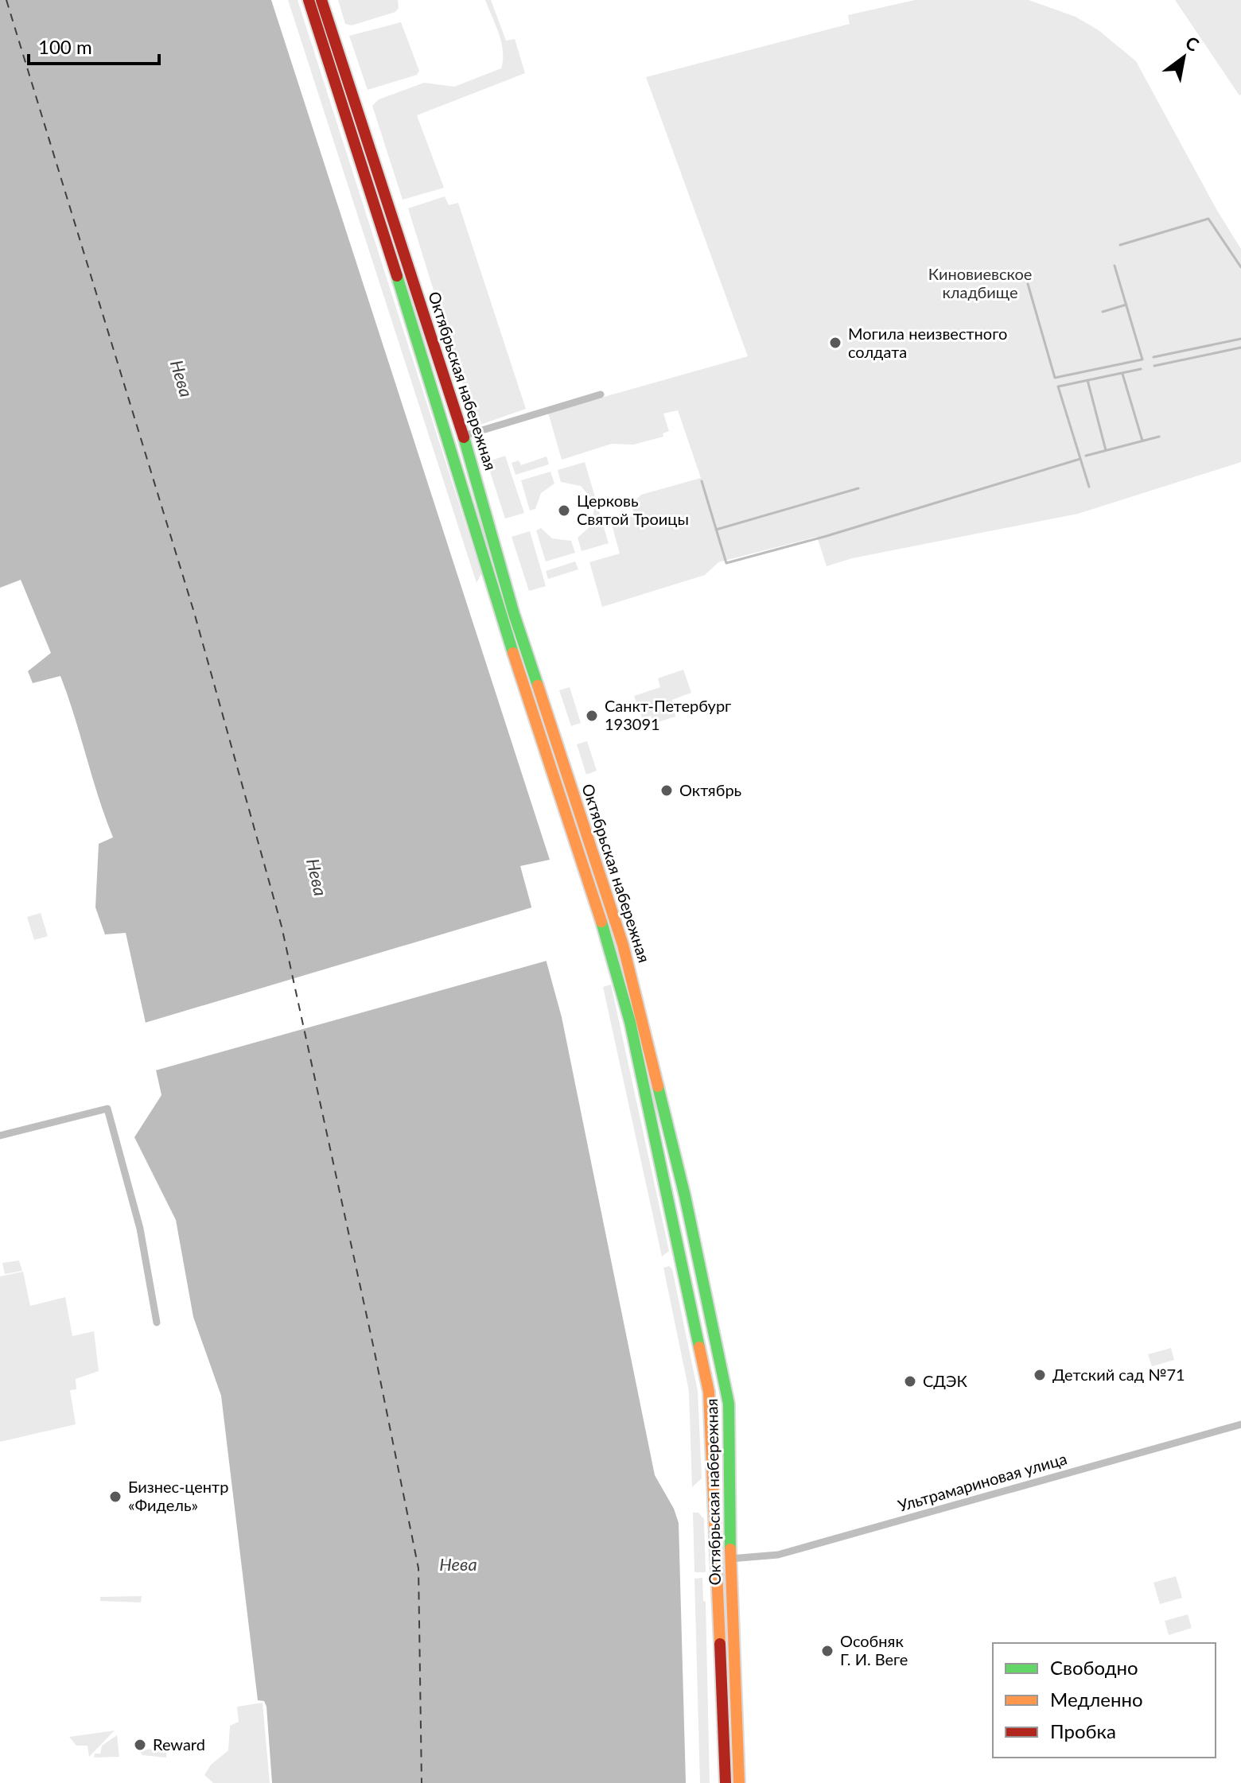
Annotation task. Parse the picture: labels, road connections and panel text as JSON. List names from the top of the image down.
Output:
{
  "streets": {
    "main road": ["Октябрьская набережная"],
    "street": ["Ультрамариновая улица"]
  },
  "crossings": [
    ["Октябрьская набережная", "Ультрамариновая улица"]
  ],
  "water": ["Нева"],
  "parks": ["Киновиевское кладбище"],
  "places": [
    "Могила неизвестного солдата",
    "Церковь Святой Троицы",
    "Санкт-Петербург 193091",
    "Октябрь",
    "Детский сад №71",
    "СДЭК",
    "Бизнес-центр «Фидель»",
    "Особняк Г. И. Веге",
    "Reward"
  ],
  "legend": ["Свободно", "Медленно", "Пробка"],
  "scale_bar": "100 m",
  "north": "top right"
}
